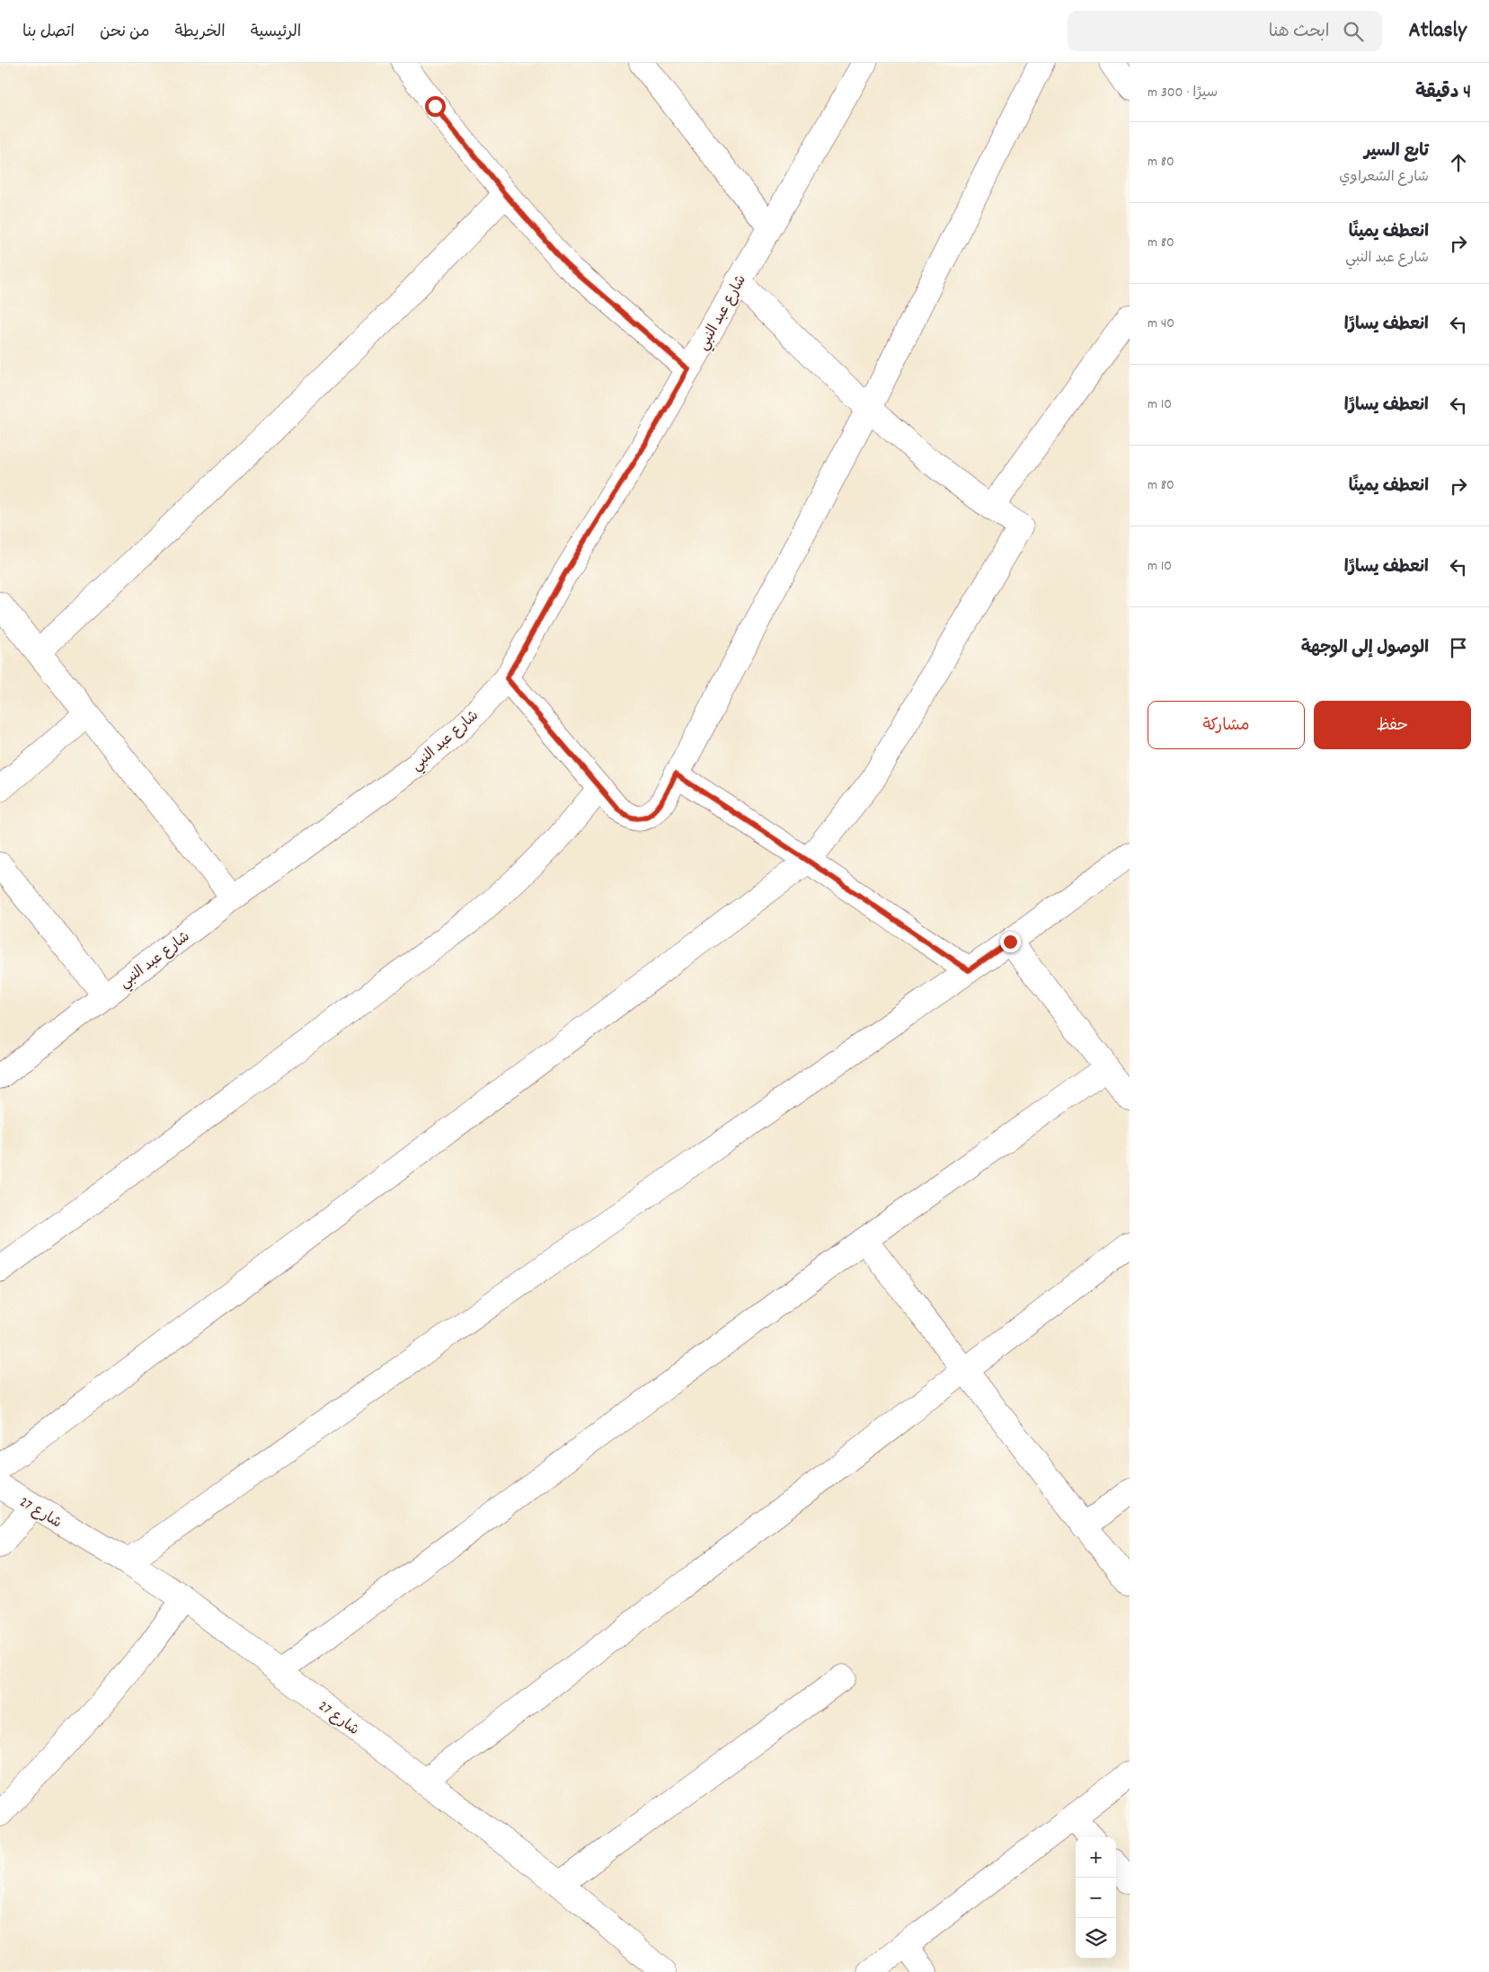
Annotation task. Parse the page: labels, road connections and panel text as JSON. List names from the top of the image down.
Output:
{
  "streets": {
    "street": ["شارع عبد النبي", "شارع 27"]
  },
  "page": {
    "header": "Atlasly",
    "search": "ابحث هنا",
    "nav": [
      "الرئيسية",
      "الخريطة",
      "من نحن",
      "اتصل بنا"
    ],
    "heading": ["4 دقيقة", "سيرًا · 300 m"],
    "list": [
      ["تابع السير", "شارع الشعراوي", "80 m"],
      ["انعطف يمينًا", "شارع عبد النبي", "80 m"],
      ["انعطف يسارًا", "40 m"],
      ["انعطف يسارًا", "10 m"],
      ["انعطف يمينًا", "80 m"],
      ["انعطف يسارًا", "10 m"],
      "الوصول إلى الوجهة"
    ],
    "buttons": ["حفظ", "مشاركة"],
    "map_buttons": ["+", "−"]
  }
}
